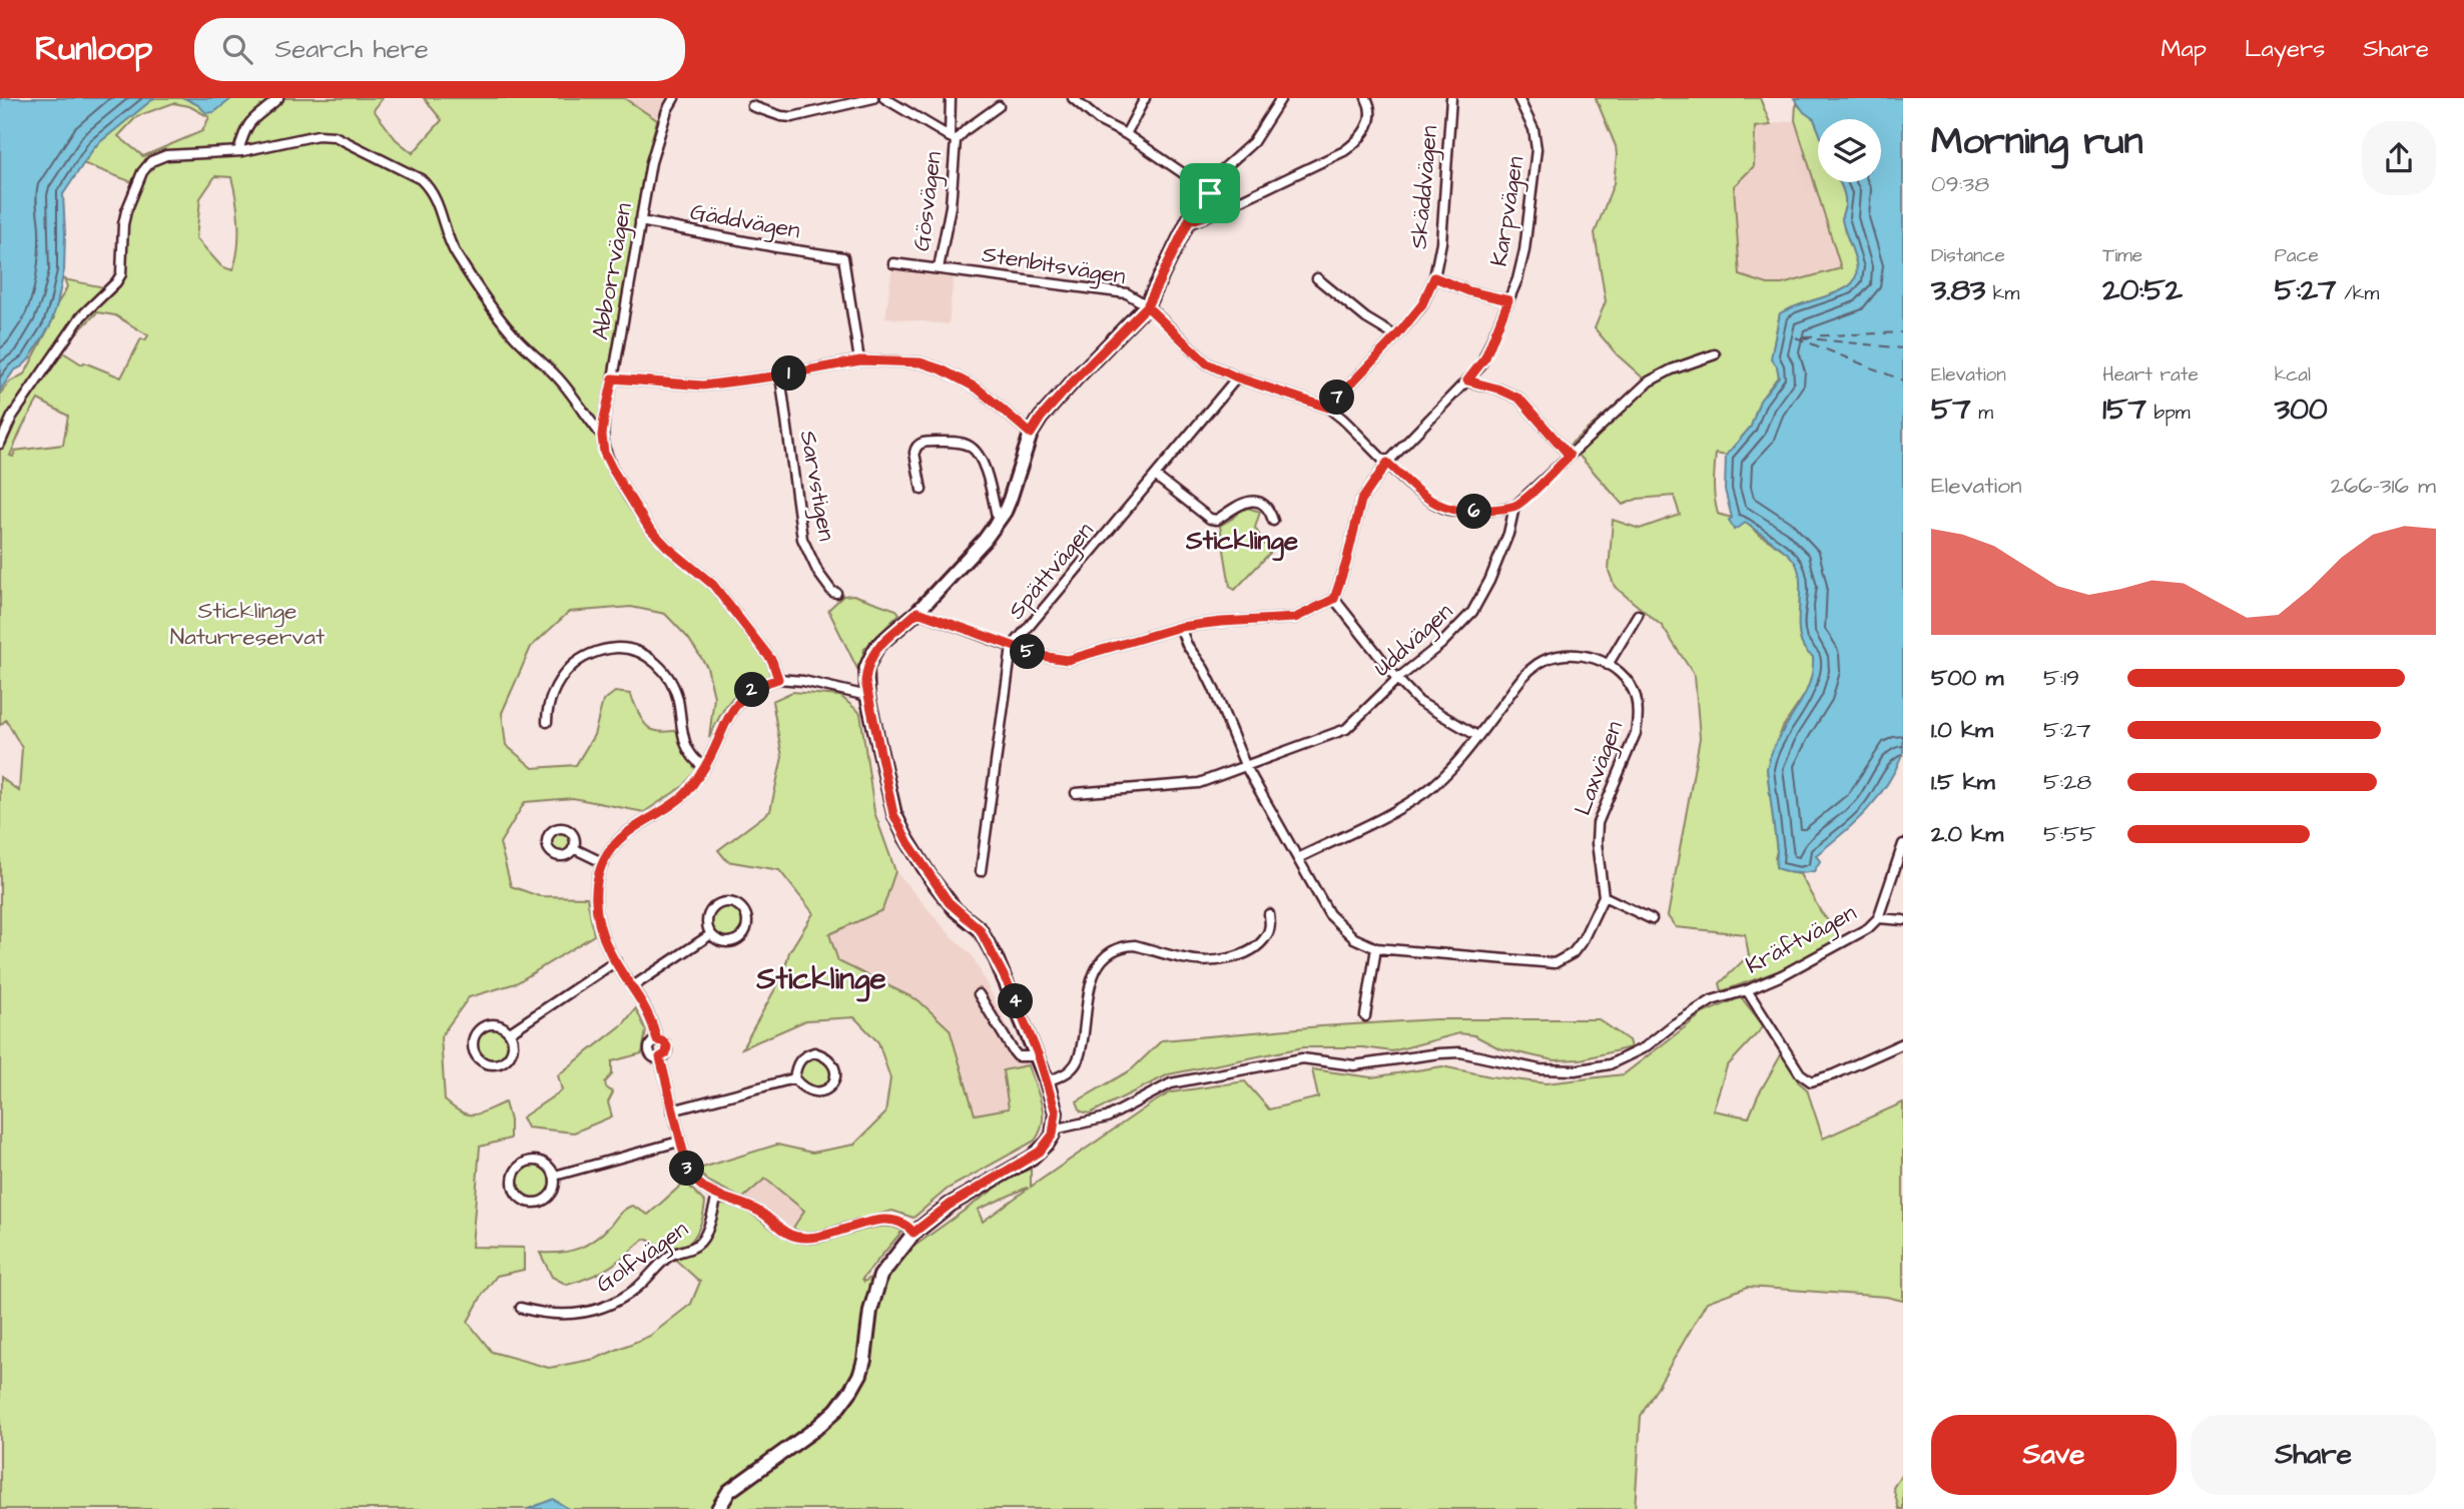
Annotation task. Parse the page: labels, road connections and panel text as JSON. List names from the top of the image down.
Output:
{
  "streets": {
    "street": [
      "Skäddvägen",
      "Gösvägen",
      "Karpvägen",
      "Gäddvägen",
      "Stenbitsvägen",
      "Abborrvägen",
      "Sarvstigen",
      "Spättvägen",
      "Uddvägen",
      "Laxvägen",
      "Kräftvägen",
      "Golfvägen"
    ]
  },
  "crossings": [
    ["Skäddvägen", "Stenbitsvägen"],
    ["Gösvägen", "Stenbitsvägen"],
    ["Karpvägen", "Stenbitsvägen"],
    ["Gäddvägen", "Abborrvägen"],
    ["Stenbitsvägen", "Spättvägen"],
    ["Stenbitsvägen", "Uddvägen"]
  ],
  "districts": ["Sticklinge", "Sticklinge"],
  "parks": ["Sticklinge Naturreservat"],
  "page": {
    "header": "Runloop",
    "search": "Search here",
    "nav": ["Map", "Layers", "Share"],
    "heading": ["Morning run", "09:38"],
    "stats": [
      ["Distance", "3.83 km"],
      ["Time", "20:52"],
      ["Pace", "5:27 /km"],
      ["Elevation", "57 m"],
      ["Heart rate", "157 bpm"],
      ["kcal", "300"]
    ],
    "pins": [
      "1",
      "7",
      "6",
      "5",
      "2",
      "4",
      "3"
    ],
    "chart": ["Elevation", "266–316 m"],
    "list": [
      {
        "name": "500 m",
        "note": "5:19"
      },
      {
        "name": "1.0 km",
        "note": "5:27"
      },
      {
        "name": "1.5 km",
        "note": "5:28"
      },
      {
        "name": "2.0 km",
        "note": "5:55"
      }
    ],
    "buttons": ["Save", "Share"]
  }
}
